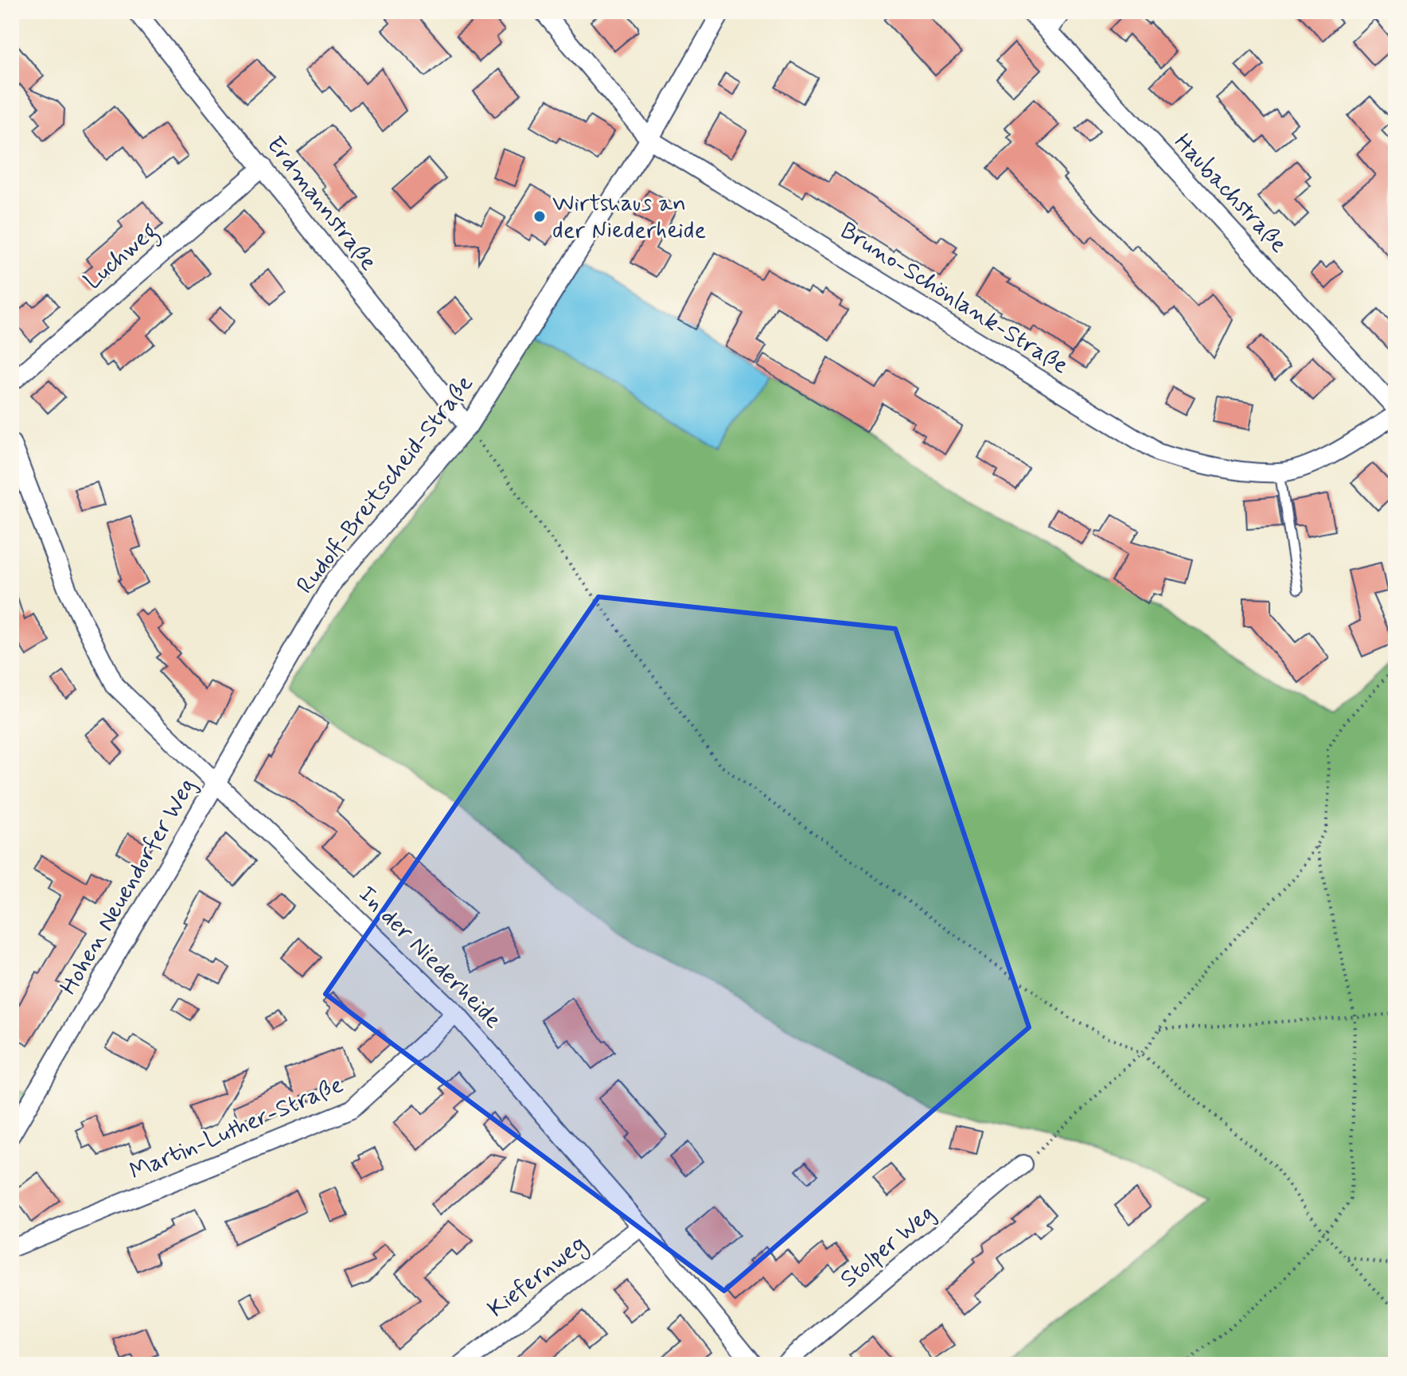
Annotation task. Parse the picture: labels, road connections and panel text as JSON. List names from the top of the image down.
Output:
{
  "streets": {
    "street": [
      "Haubachstraße",
      "Erdmannstraße",
      "Luchweg",
      "Bruno-Schönlank-Straße",
      "Rudolf-Breitscheid-Straße",
      "Hohen Neuendorfer Weg",
      "In der Niederheide",
      "Martin-Luther-Straße",
      "Stolper Weg",
      "Kiefernweg"
    ]
  },
  "crossings": [
    ["Erdmannstraße", "Luchweg"],
    ["Erdmannstraße", "Rudolf-Breitscheid-Straße"],
    ["Bruno-Schönlank-Straße", "Rudolf-Breitscheid-Straße"],
    ["Rudolf-Breitscheid-Straße", "Hohen Neuendorfer Weg"],
    ["Hohen Neuendorfer Weg", "In der Niederheide"],
    ["In der Niederheide", "Martin-Luther-Straße"],
    ["In der Niederheide", "Kiefernweg"]
  ],
  "places": ["Wirtshaus an der Niederheide"]
}
